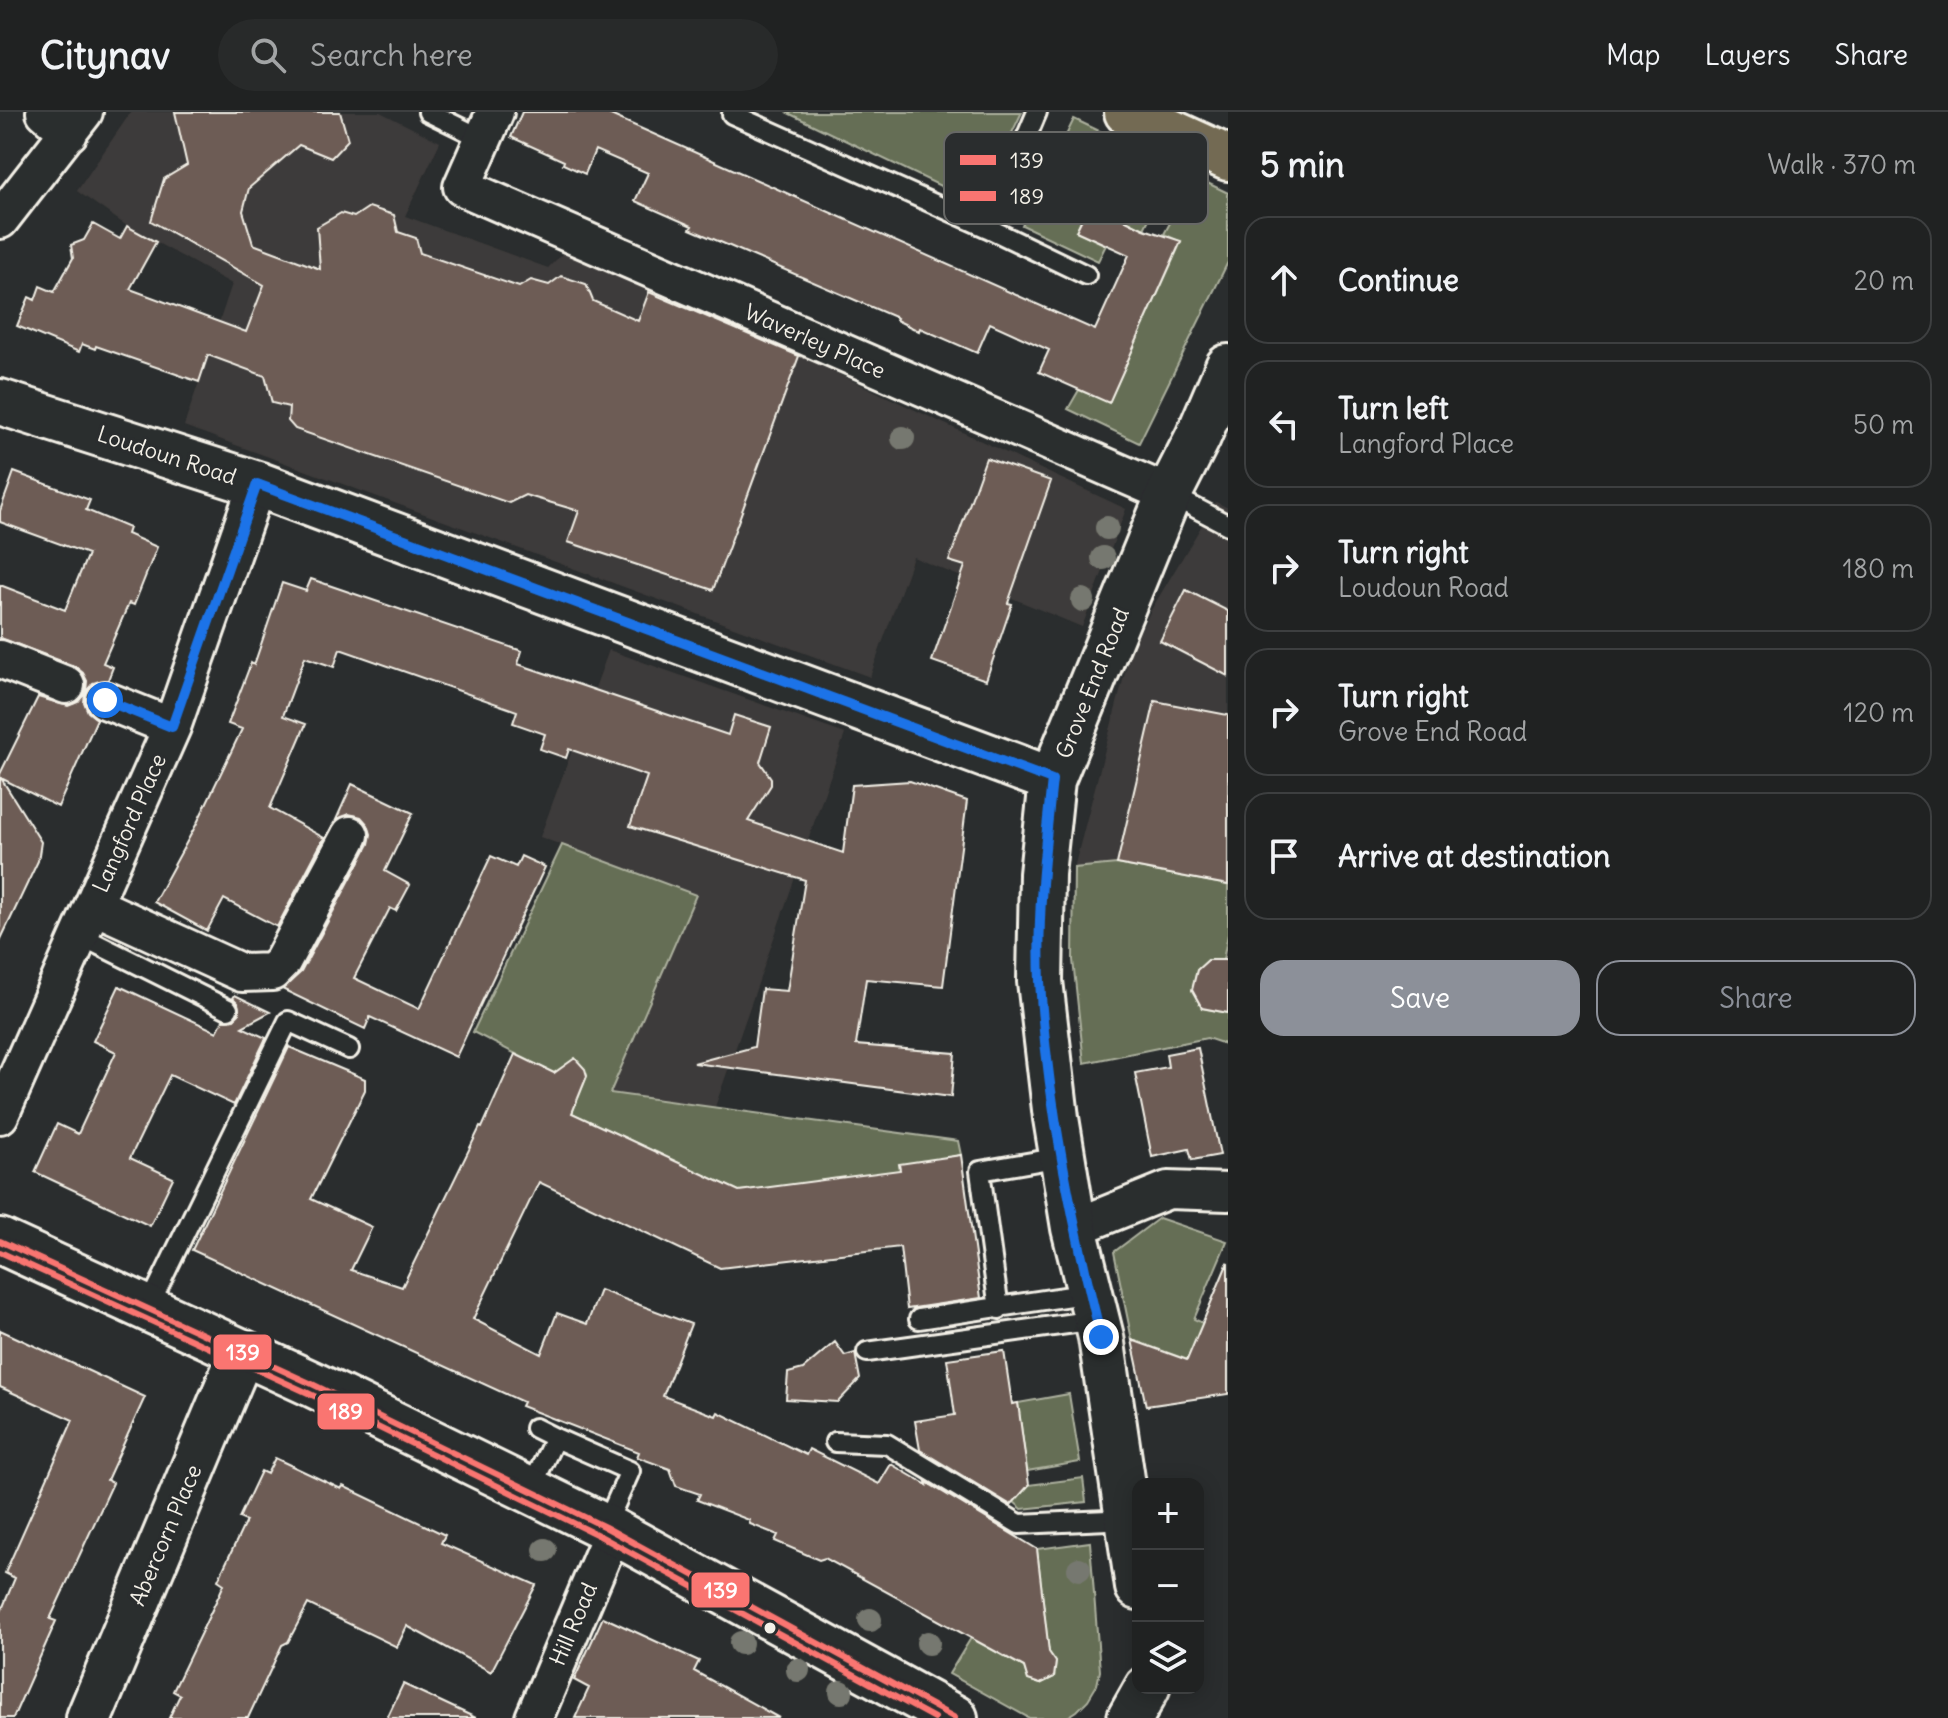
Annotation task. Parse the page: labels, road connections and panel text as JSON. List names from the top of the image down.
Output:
{
  "streets": {
    "street": [
      "Waverley Place",
      "Loudoun Road",
      "Grove End Road",
      "Langford Place",
      "Abercorn Place",
      "Hill Road"
    ]
  },
  "crossings": [
    ["Waverley Place", "Grove End Road"],
    ["Loudoun Road", "Grove End Road"],
    ["Loudoun Road", "Langford Place"]
  ],
  "lines": ["transit line 139", "transit line 189"],
  "legend": ["139", "189"],
  "page": {
    "header": "Citynav",
    "search": "Search here",
    "nav": ["Map", "Layers", "Share"],
    "heading": ["5 min", "Walk · 370 m"],
    "list": [
      ["Continue", "20 m"],
      ["Turn left", "Langford Place", "50 m"],
      ["Turn right", "Loudoun Road", "180 m"],
      ["Turn right", "Grove End Road", "120 m"],
      "Arrive at destination"
    ],
    "buttons": ["Save", "Share"],
    "map_buttons": ["+", "−"]
  }
}
